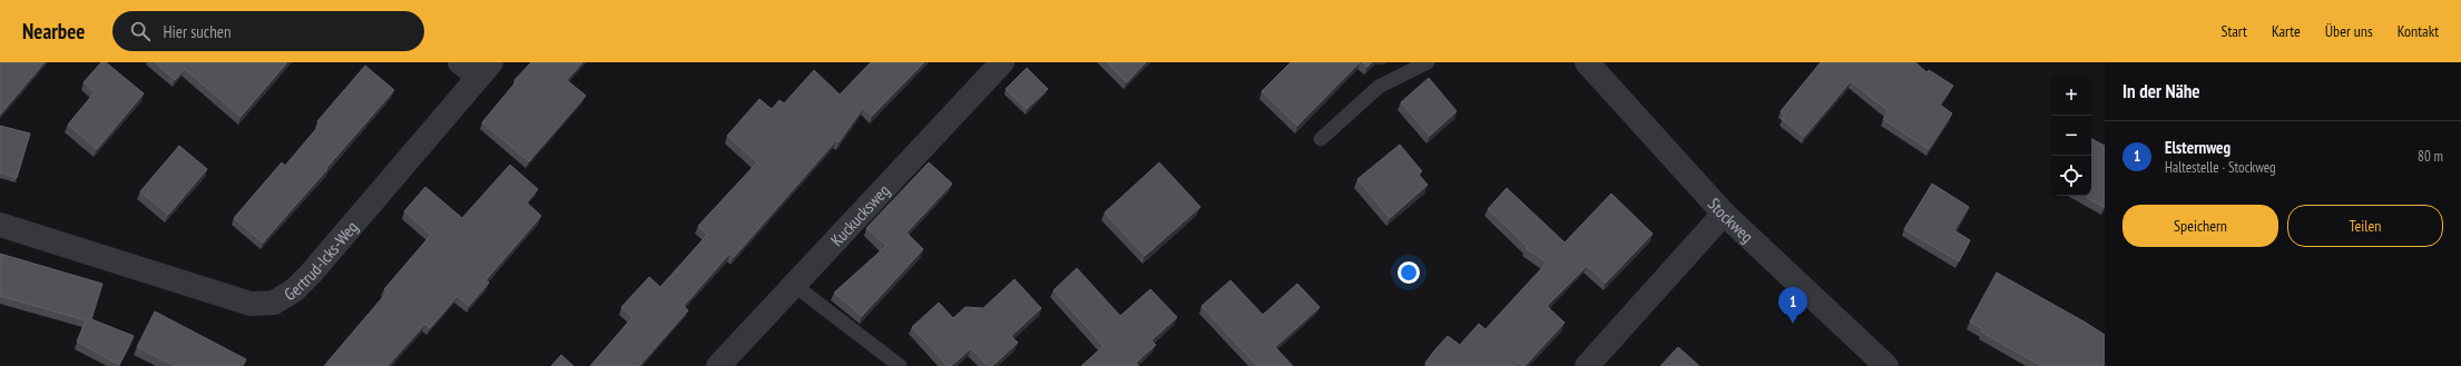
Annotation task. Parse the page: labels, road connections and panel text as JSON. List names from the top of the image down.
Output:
{
  "streets": {
    "street": ["Kuckucksweg", "Stockweg", "Gertrud-Icks-Weg"]
  },
  "page": {
    "header": "Nearbee",
    "search": "Hier suchen",
    "nav": [
      "Start",
      "Karte",
      "Über uns",
      "Kontakt"
    ],
    "heading": "In der Nähe",
    "map_buttons": ["+", "−"],
    "list": [
      {
        "mark": "1",
        "name": "Elsternweg",
        "note": "Haltestelle · Stockweg",
        "value": "80 m"
      }
    ],
    "buttons": ["Speichern", "Teilen"],
    "pins": "1"
  }
}
